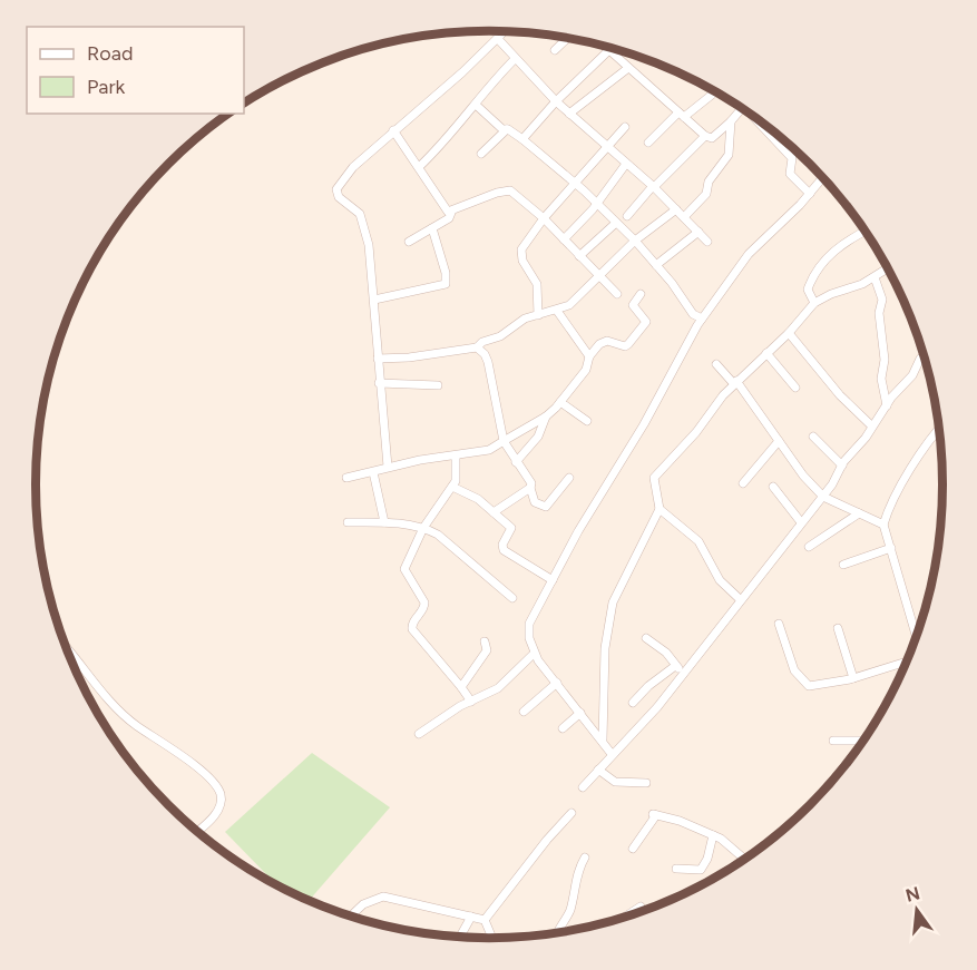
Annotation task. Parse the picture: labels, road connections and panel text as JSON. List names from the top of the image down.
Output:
{
  "legend": ["Road", "Park"],
  "north": "top"
}
